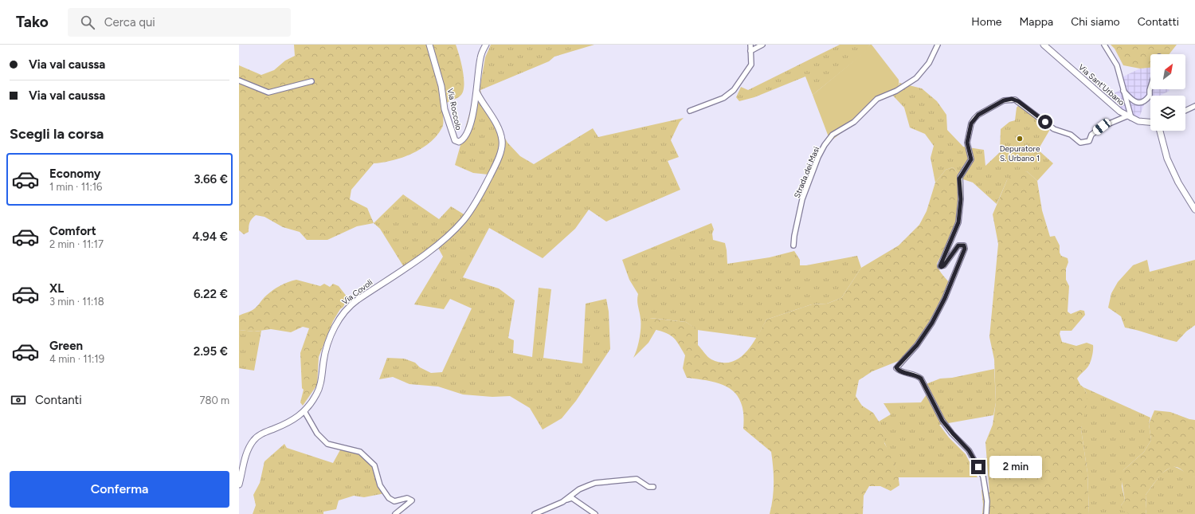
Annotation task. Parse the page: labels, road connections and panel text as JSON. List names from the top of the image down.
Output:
{
  "streets": {
    "street": [
      "Via Sant'Urbano",
      "Via Roccolo",
      "Strada dei Masi",
      "Via Covoli"
    ]
  },
  "crossings": [
    ["Via Roccolo", "Via Covoli"]
  ],
  "places": ["Depuratore S. Urbano 1"],
  "north": "top right",
  "page": {
    "header": "Tako",
    "search": "Cerca qui",
    "nav": [
      "Home",
      "Mappa",
      "Chi siamo",
      "Contatti"
    ],
    "banner": ["Via val caussa", "Via val caussa"],
    "heading": "Scegli la corsa",
    "list": [
      {
        "name": "Economy",
        "note": "1 min · 11:16",
        "value": "3.66 €"
      },
      {
        "name": "Comfort",
        "note": "2 min · 11:17",
        "value": "4.94 €"
      },
      {
        "name": "XL",
        "note": "3 min · 11:18",
        "value": "6.22 €"
      },
      {
        "name": "Green",
        "note": "4 min · 11:19",
        "value": "2.95 €"
      }
    ],
    "pay": ["Contanti", "780 m"],
    "bubble": "2 min",
    "buttons": "Conferma"
  }
}
